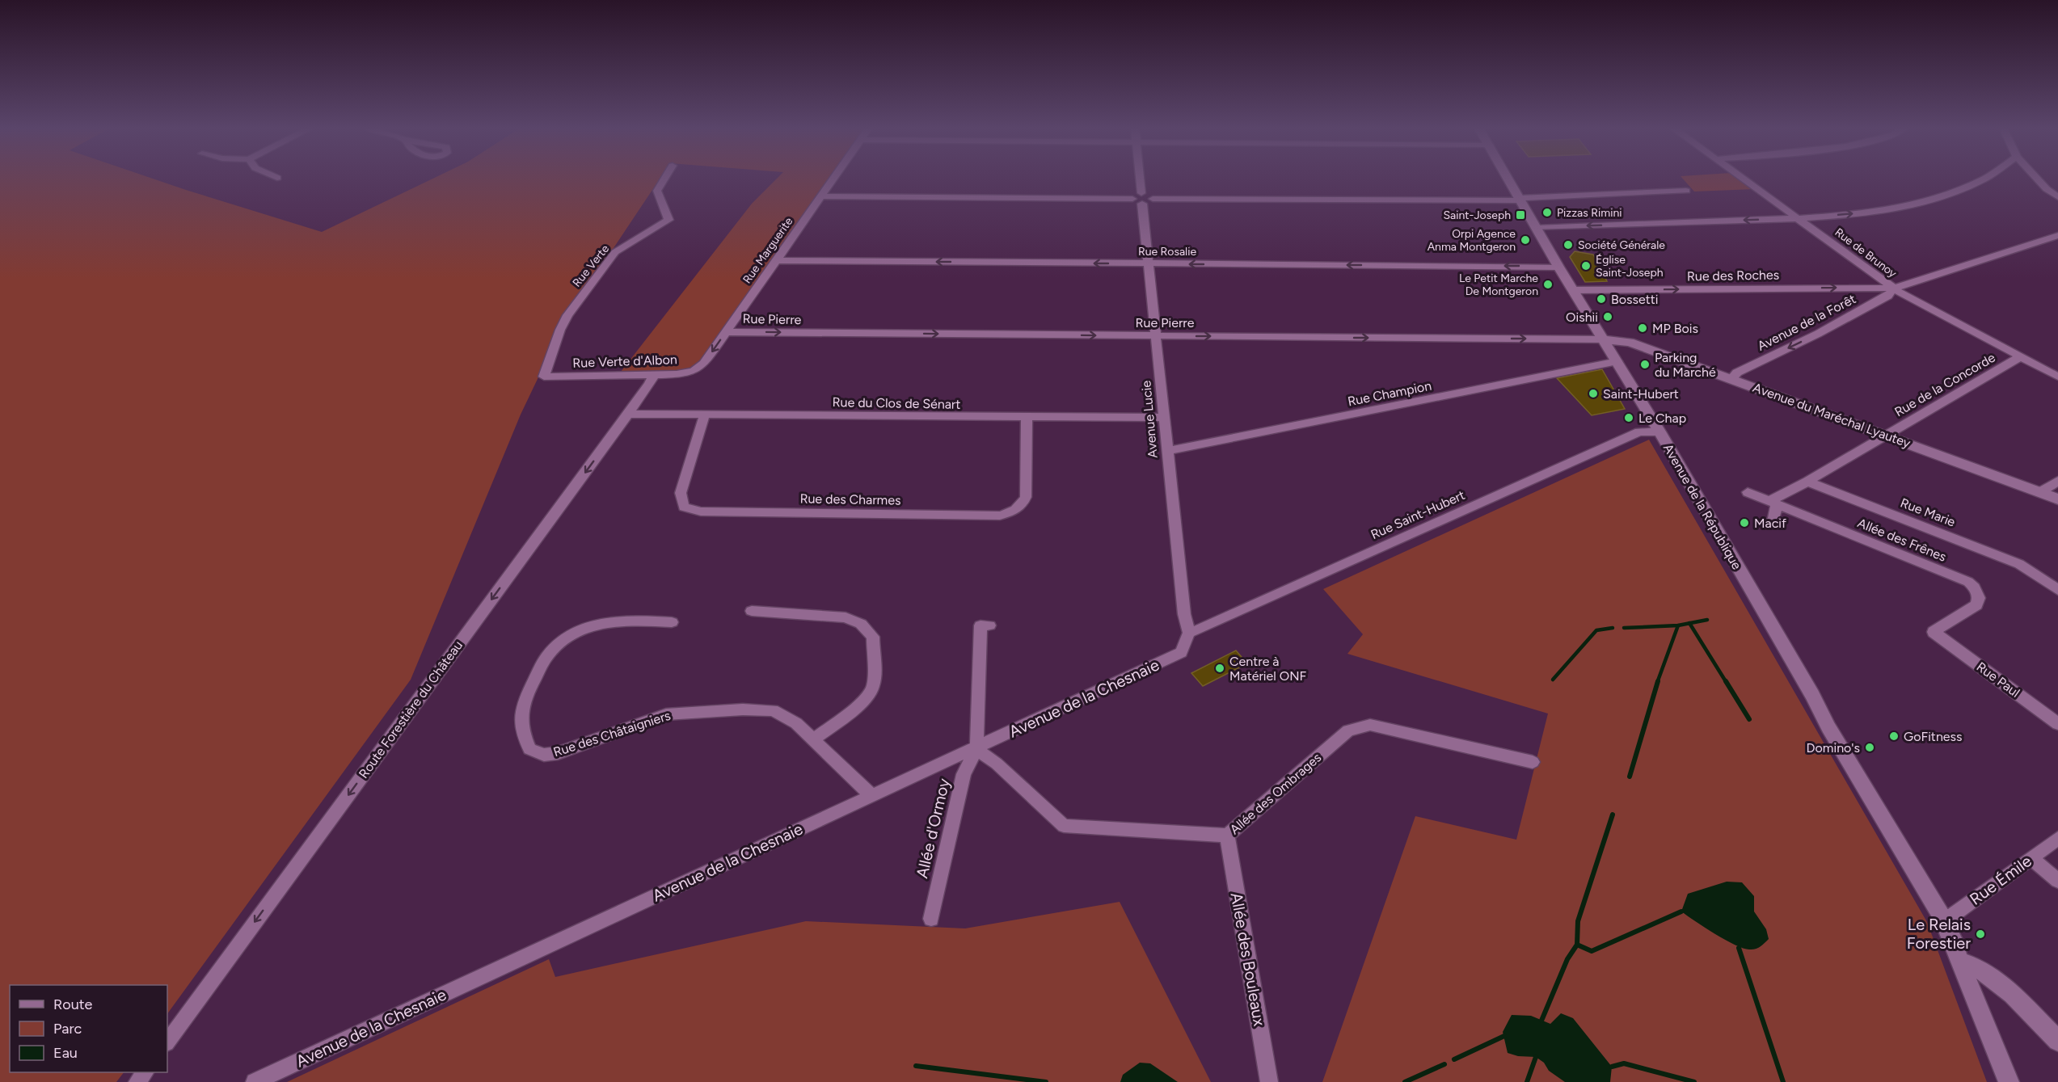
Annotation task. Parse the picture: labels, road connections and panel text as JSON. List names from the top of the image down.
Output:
{
  "streets": {
    "main road": ["Avenue du Maréchal Lyautey", "Avenue de la République"],
    "street": [
      "Rue Marguerite",
      "Rue Rosalie",
      "Rue de Brunoy",
      "Rue Verte",
      "Rue des Roches",
      "Rue Pierre",
      "Avenue de la Forêt",
      "Rue Verte d'Albon",
      "Rue de la Concorde",
      "Rue Champion",
      "Rue du Clos de Sénart",
      "Avenue Lucie",
      "Rue des Charmes",
      "Rue Marie",
      "Rue Saint-Hubert",
      "Allée des Frênes",
      "Rue Paul",
      "Avenue de la Chesnaie",
      "Route Forestière du Château",
      "Rue des Châtaigniers",
      "Allée des Ombrages",
      "Allée d'Ormoy",
      "Rue Émile",
      "Allée des Bouleaux"
    ]
  },
  "crossings": [
    ["Rue Marguerite", "Rue Rosalie"],
    ["Rue Marguerite", "Rue Pierre"],
    ["Rue Marguerite", "Rue Verte d'Albon"],
    ["Rue Rosalie", "Avenue Lucie"],
    ["Rue Rosalie", "Avenue de la République"],
    ["Rue de Brunoy", "Rue des Roches"],
    ["Rue de Brunoy", "Avenue de la Forêt"],
    ["Rue de Brunoy", "Rue de la Concorde"],
    ["Rue Verte", "Rue Verte d'Albon"],
    ["Rue des Roches", "Avenue de la Forêt"],
    ["Rue des Roches", "Avenue de la République"],
    ["Rue Pierre", "Avenue du Maréchal Lyautey"],
    ["Rue Pierre", "Avenue Lucie"],
    ["Rue Pierre", "Avenue de la République"],
    ["Avenue de la Forêt", "Avenue du Maréchal Lyautey"],
    ["Rue Verte d'Albon", "Route Forestière du Château"],
    ["Rue de la Concorde", "Avenue du Maréchal Lyautey"],
    ["Rue de la Concorde", "Rue Marie"],
    ["Rue de la Concorde", "Allée des Frênes"],
    ["Rue Champion", "Avenue Lucie"],
    ["Rue Champion", "Avenue de la République"],
    ["Rue du Clos de Sénart", "Avenue Lucie"],
    ["Rue du Clos de Sénart", "Rue des Charmes"],
    ["Rue du Clos de Sénart", "Route Forestière du Château"],
    ["Avenue du Maréchal Lyautey", "Avenue de la République"],
    ["Avenue Lucie", "Rue Saint-Hubert"],
    ["Avenue Lucie", "Avenue de la Chesnaie"],
    ["Avenue de la République", "Rue Saint-Hubert"],
    ["Avenue de la République", "Rue Émile"],
    ["Rue Saint-Hubert", "Avenue de la Chesnaie"],
    ["Allée des Frênes", "Rue Paul"],
    ["Avenue de la Chesnaie", "Rue des Châtaigniers"],
    ["Avenue de la Chesnaie", "Allée des Ombrages"],
    ["Avenue de la Chesnaie", "Allée d'Ormoy"],
    ["Allée des Ombrages", "Allée d'Ormoy"],
    ["Allée des Ombrages", "Allée des Bouleaux"]
  ],
  "one_way": ["Rue Pierre", "Avenue de la Forêt", "Route Forestière du Château"],
  "places": {
    "other": [
      "Pizzas Rimini",
      "Orpi Agence Anma Montgeron",
      "Société Générale",
      "Église Saint-Joseph",
      "Le Petit Marche De Montgeron",
      "Bossetti",
      "Oishii",
      "MP Bois",
      "Parking du Marché",
      "Saint-Hubert",
      "Le Chap",
      "Macif",
      "Centre à Matériel ONF",
      "GoFitness",
      "Domino's",
      "Le Relais Forestier"
    ],
    "transit": ["Saint-Joseph"]
  },
  "legend": ["Route", "Parc", "Eau"]
}
